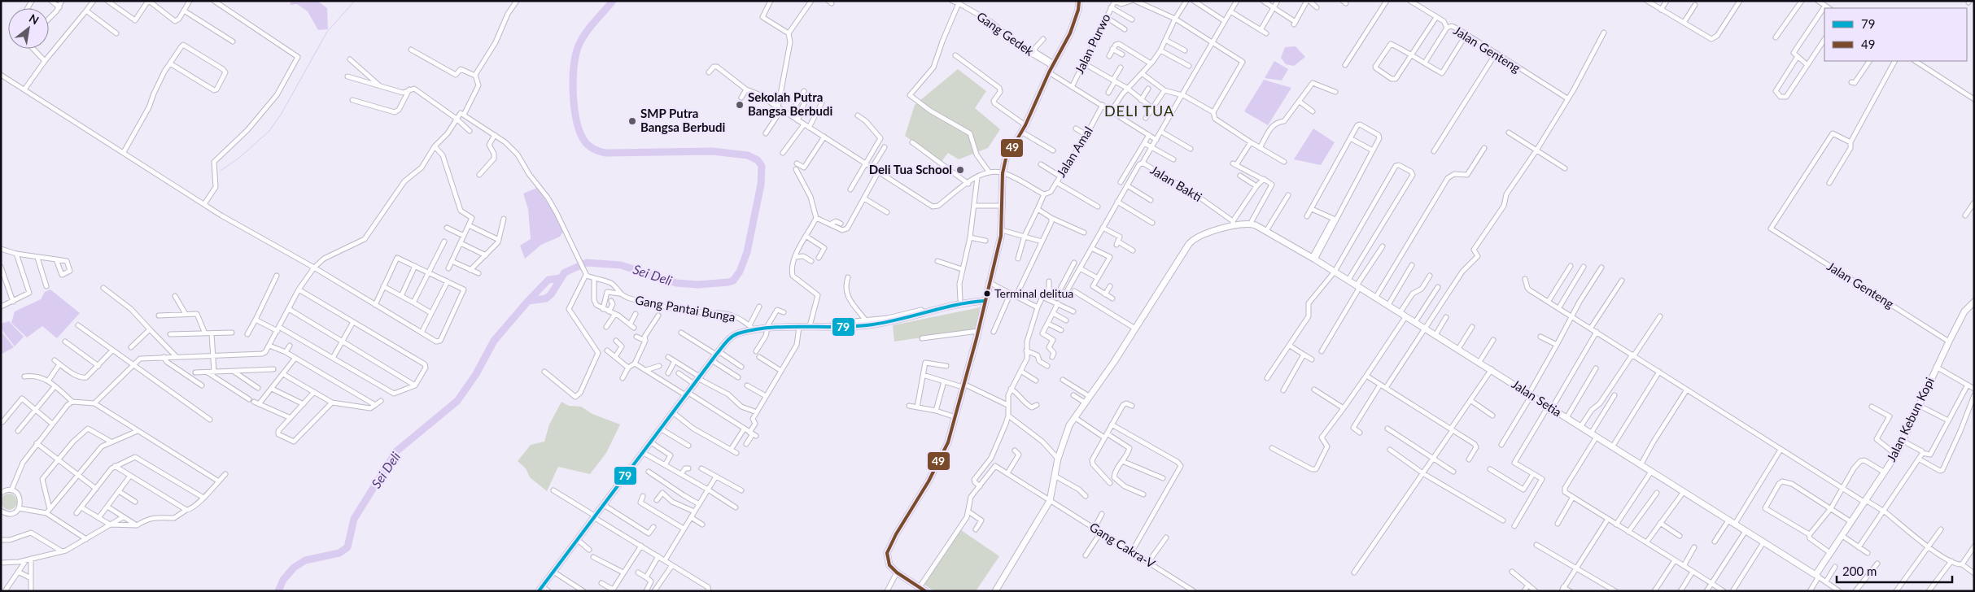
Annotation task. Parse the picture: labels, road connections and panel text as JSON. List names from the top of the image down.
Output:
{
  "streets": {
    "main road": ["Jalan Setia", "Jalan Kebun Kopi"],
    "street": [
      "Gang Gedek",
      "Jalan Purwo",
      "Jalan Genteng",
      "Jalan Amal",
      "Jalan Bakti",
      "Gang Pantai Bunga",
      "Gang Cakra-V"
    ]
  },
  "crossings": [
    ["Jalan Genteng", "Jalan Kebun Kopi"],
    ["Jalan Setia", "Jalan Kebun Kopi"]
  ],
  "districts": ["DELI TUA"],
  "water": ["Sei Deli"],
  "places": [
    "Sekolah Putra Bangsa Berbudi",
    "SMP Putra Bangsa Berbudi",
    "Deli Tua School",
    "Terminal delitua"
  ],
  "lines": ["transit line 49", "transit line 79"],
  "legend": ["79", "49"],
  "scale_bar": "200 m",
  "north": "top right"
}
